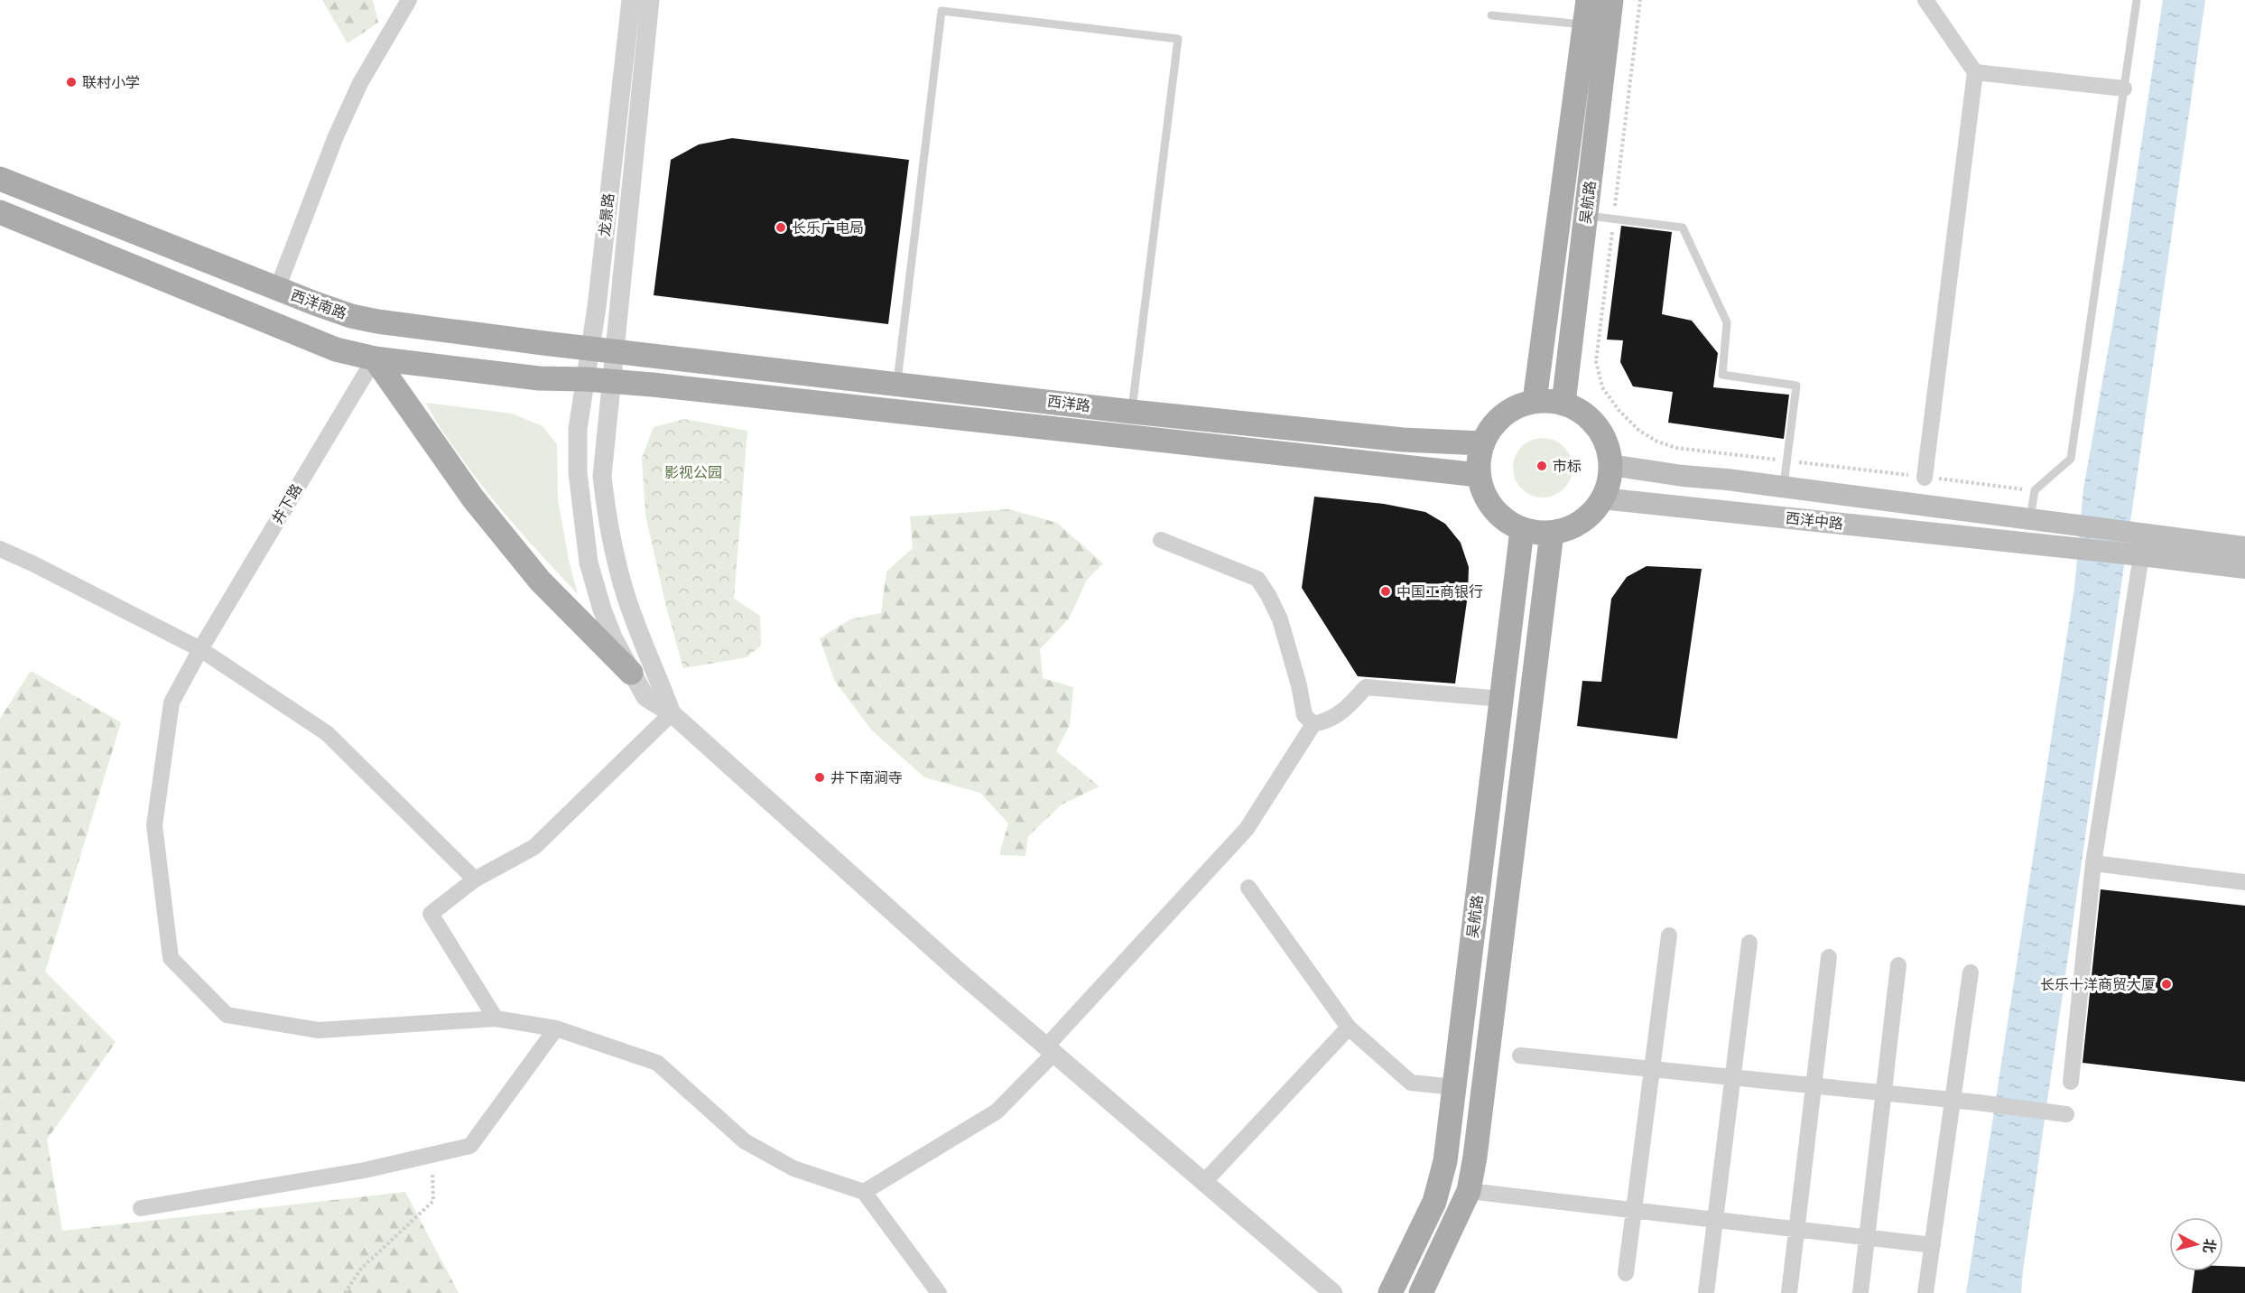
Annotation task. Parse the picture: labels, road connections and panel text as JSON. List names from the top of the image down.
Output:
{
  "streets": {
    "main road": [
      "吴航路",
      "西洋南路",
      "西洋路",
      "西洋中路"
    ],
    "street": ["龙景路", "井下路"]
  },
  "crossings": [
    ["吴航路", "西洋路"],
    ["吴航路", "西洋中路"],
    ["龙景路", "西洋南路"],
    ["西洋南路", "西洋路"],
    ["西洋路", "西洋中路"]
  ],
  "parks": ["影视公园"],
  "places": [
    "联村小学",
    "长乐广电局",
    "市标",
    "中国工商银行",
    "井下南涧寺",
    "长乐十洋商贸大厦"
  ],
  "north": "right"
}
